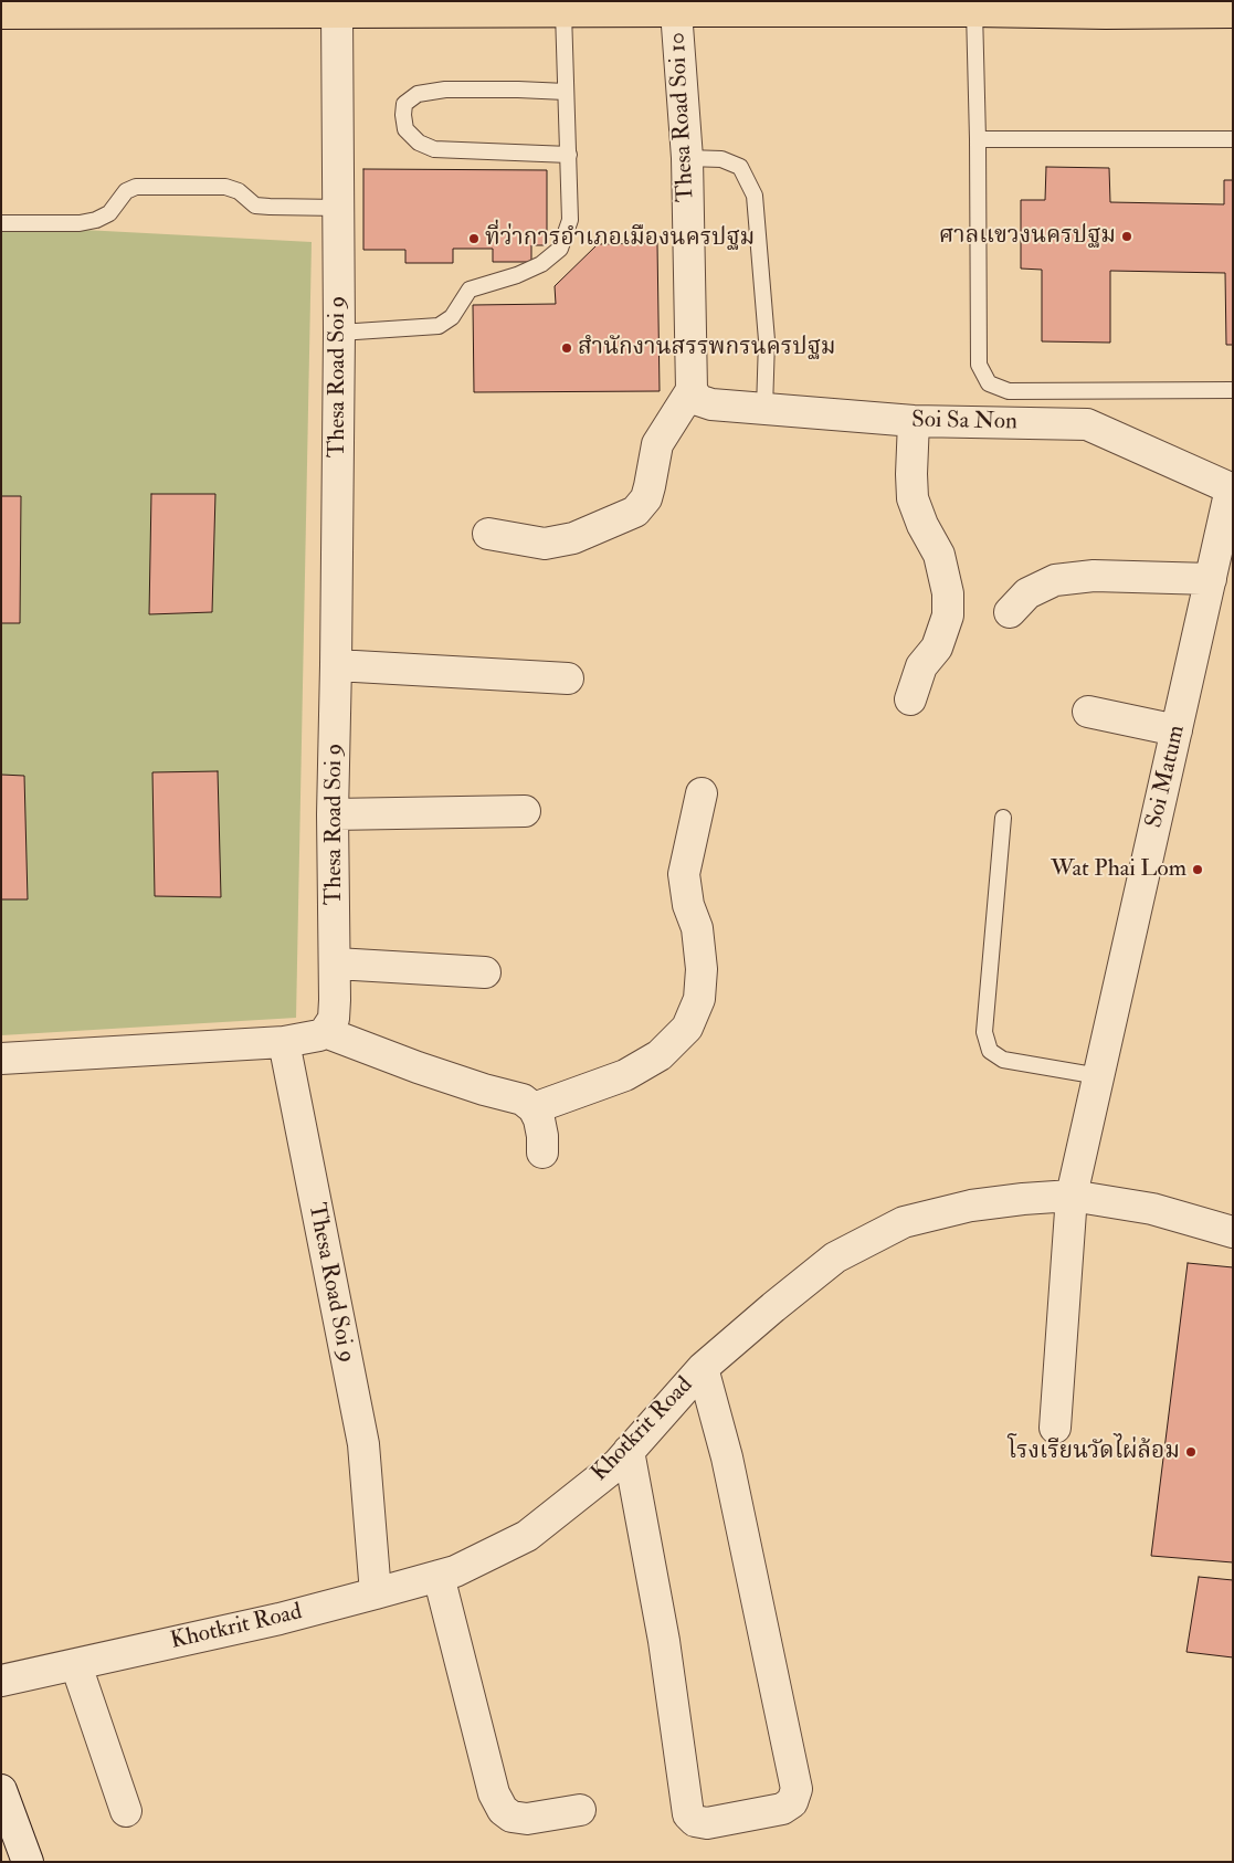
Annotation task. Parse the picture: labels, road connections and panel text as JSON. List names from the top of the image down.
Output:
{
  "streets": {
    "street": [
      "Thesa Road Soi 10",
      "Thesa Road Soi 9",
      "Soi Sa Non",
      "Soi Matum",
      "Khotkrit Road"
    ]
  },
  "crossings": [
    ["Thesa Road Soi 10", "Soi Sa Non"],
    ["Thesa Road Soi 9", "Khotkrit Road"],
    ["Soi Sa Non", "Soi Matum"],
    ["Soi Matum", "Khotkrit Road"]
  ],
  "places": [
    "ศาลแขวงนครปฐม",
    "ที่ว่าการอำเภอเมืองนครปฐม",
    "สำนักงานสรรพกรนครปฐม",
    "Wat Phai Lom",
    "โรงเรียนวัดไผ่ล้อม"
  ]
}
